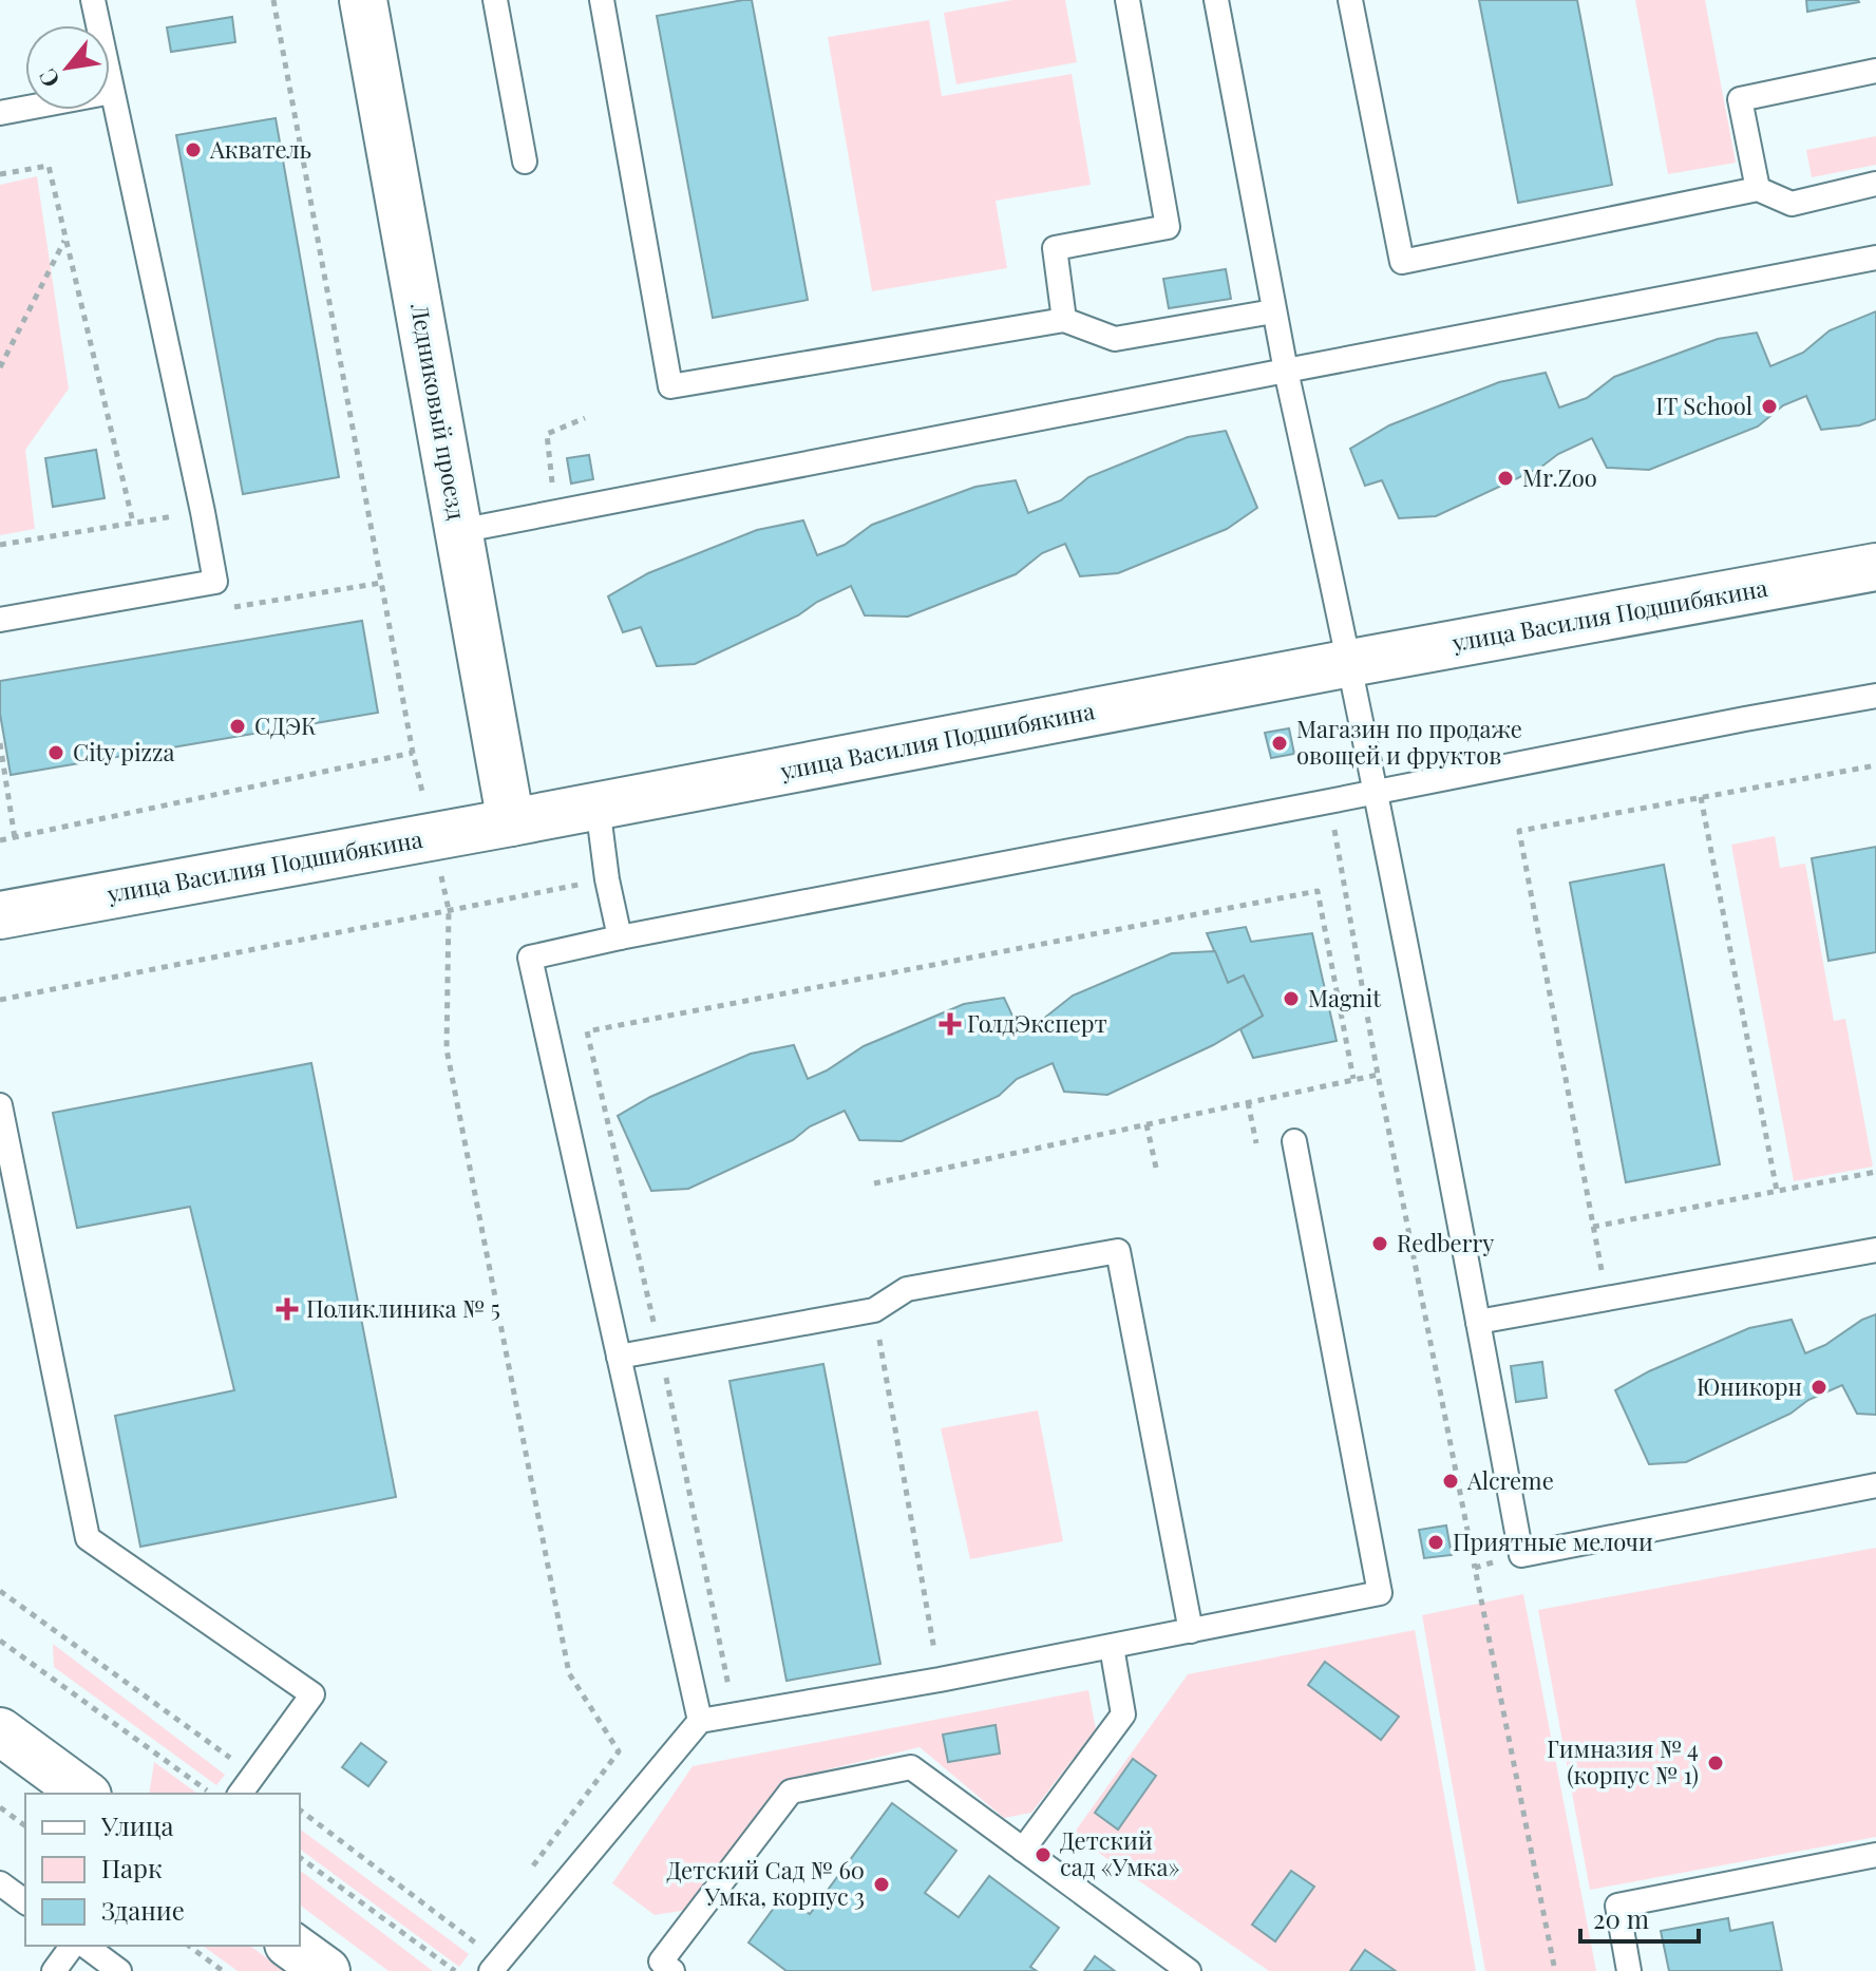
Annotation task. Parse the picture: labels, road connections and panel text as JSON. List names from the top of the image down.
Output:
{
  "streets": {
    "street": ["Ледниковый проезд", "улица Василия Подшибякина"]
  },
  "crossings": [
    ["Ледниковый проезд", "улица Василия Подшибякина"]
  ],
  "places": {
    "other": [
      "Акватель",
      "IT School",
      "Mr.Zoo",
      "СДЭК",
      "Магазин по продаже овощей и фруктов",
      "City pizza",
      "Magnit",
      "Redberry",
      "Юникорн",
      "Alcreme",
      "Приятные мелочи",
      "Гимназия № 4 (корпус № 1)",
      "Детский сад «Умка»",
      "Детский Сад № 60 Умка, корпус 3"
    ],
    "health": ["ГолдЭксперт", "Поликлиника № 5"]
  },
  "legend": ["Улица", "Парк", "Здание"],
  "scale_bar": "20 m",
  "north": "bottom left"
}
